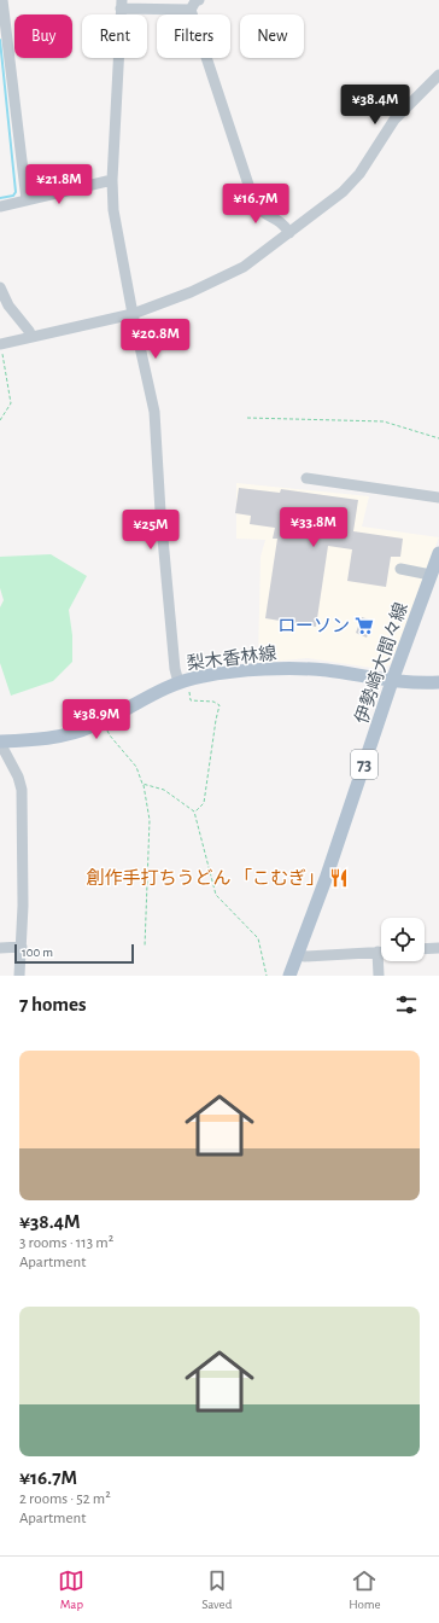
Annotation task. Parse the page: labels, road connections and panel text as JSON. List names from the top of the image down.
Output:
{
  "streets": {
    "main road": ["梨木香林線", "伊勢崎大間々線", "73"]
  },
  "crossings": [
    ["梨木香林線", "伊勢崎大間々線"]
  ],
  "places": {
    "supermarket": ["ローソン"],
    "restaurant": ["創作手打ちうどん 「こむぎ」"]
  },
  "scale_bar": "100 m",
  "page": {
    "chip": [
      "Buy",
      "Rent",
      "Filters",
      "New"
    ],
    "price": [
      "¥38.4M",
      "¥21.8M",
      "¥16.7M",
      "¥20.8M",
      "¥33.8M",
      "¥25M",
      "¥38.9M"
    ],
    "scale": "100 m",
    "heading": "7 homes",
    "list": [
      {
        "name": "¥38.4M",
        "note": "3 rooms · 113 m² · Apartment"
      },
      {
        "name": "¥16.7M",
        "note": "2 rooms · 52 m² · Apartment"
      }
    ],
    "tabs": ["Map", "Saved", "Home"]
  }
}
